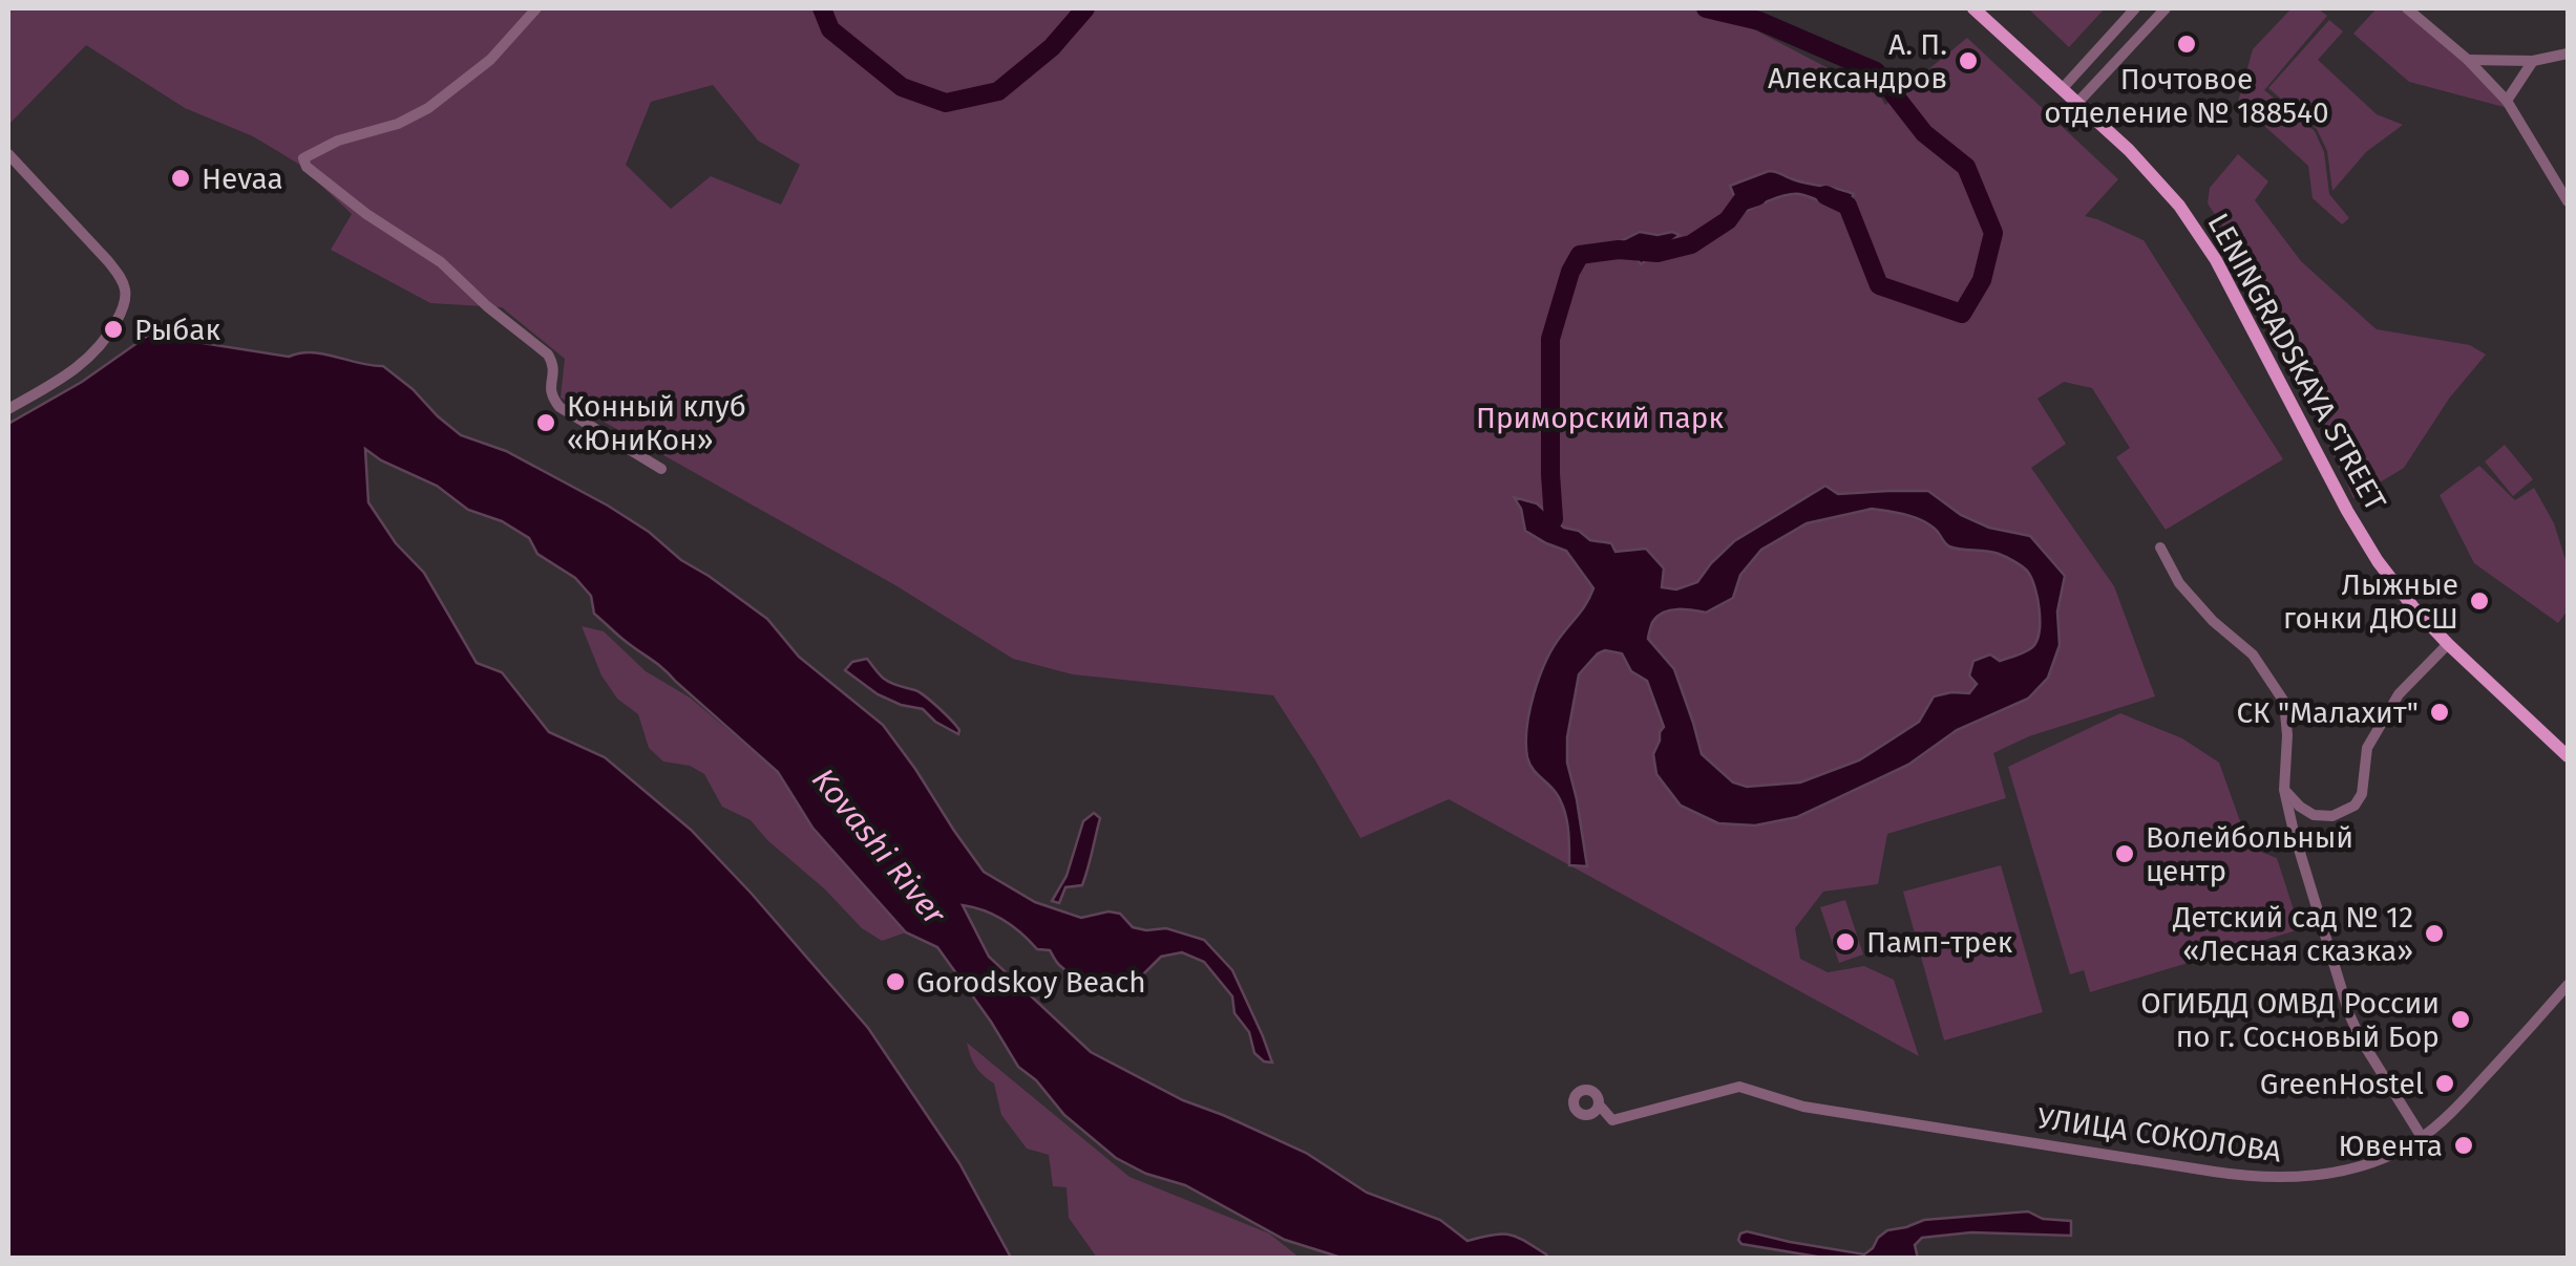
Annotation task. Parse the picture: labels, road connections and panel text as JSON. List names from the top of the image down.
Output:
{
  "streets": {
    "main road": ["LENINGRADSKAYA STREET"],
    "street": ["УЛИЦА СОКОЛОВА"]
  },
  "water": ["Kovashi River"],
  "parks": ["Приморский парк"],
  "places": [
    "Почтовое отделение № 188540",
    "А. П. Александров",
    "Hevaa",
    "Рыбак",
    "Конный клуб «ЮниКон»",
    "Лыжные гонки ДЮСШ",
    "СК \"Малахит\"",
    "Волейбольный центр",
    "Детский сад № 12 «Лесная сказка»",
    "Памп-трек",
    "Gorodskoy Beach",
    "ОГИБДД ОМВД России по г. Сосновый Бор",
    "GreenHostel",
    "Ювента"
  ]
}
